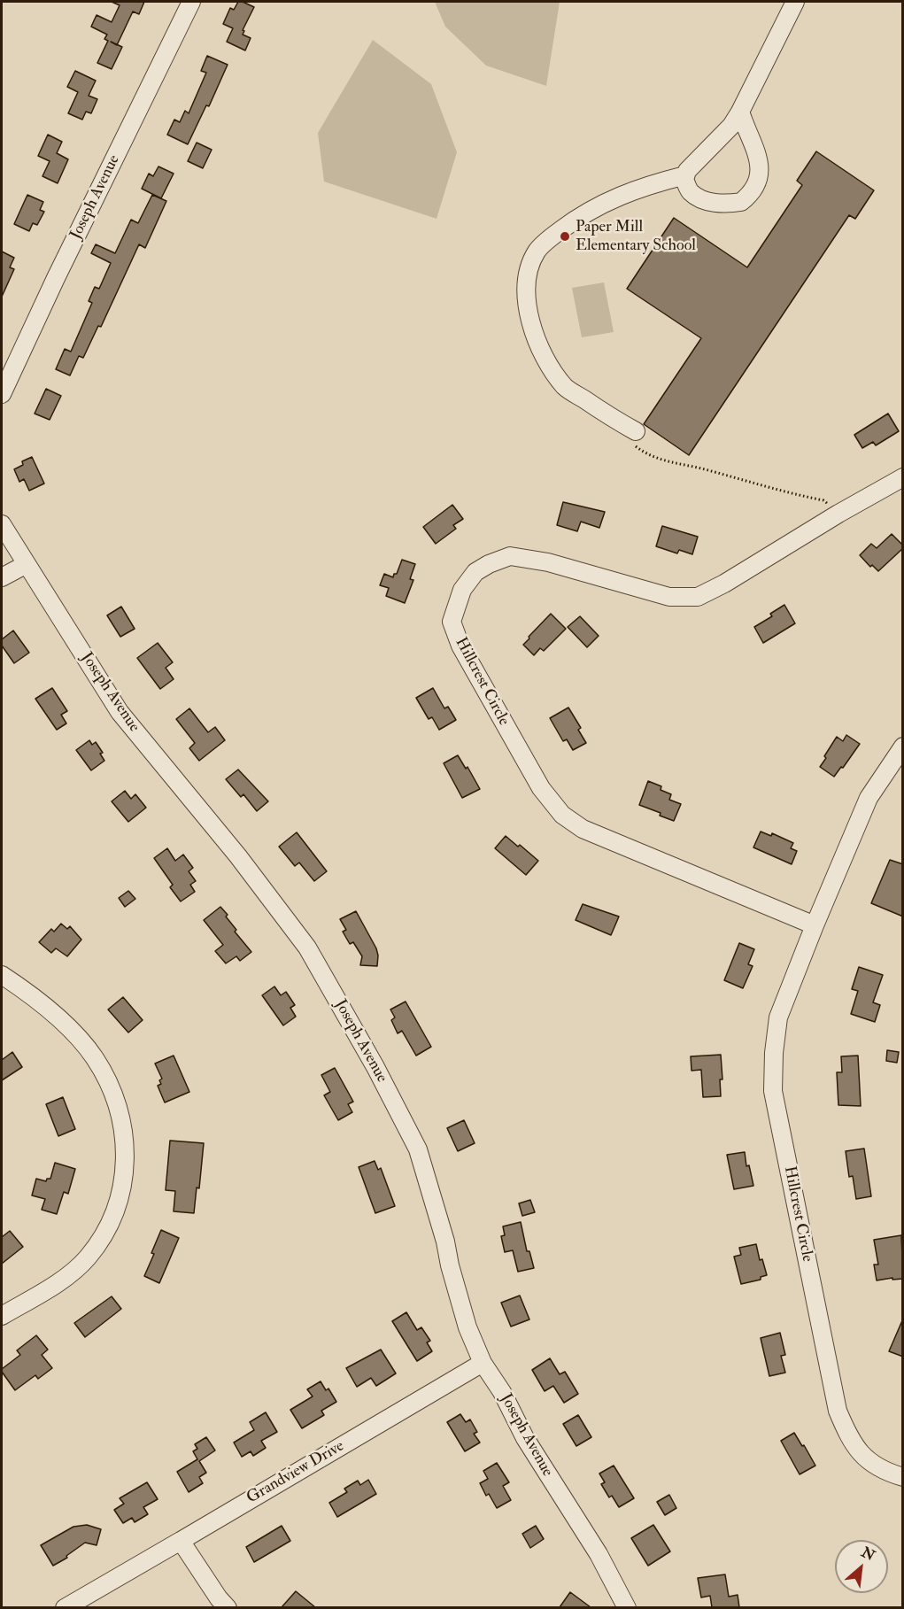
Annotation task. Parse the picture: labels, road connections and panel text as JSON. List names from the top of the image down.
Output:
{
  "streets": {
    "street": ["Joseph Avenue", "Hillcrest Circle", "Grandview Drive"]
  },
  "crossings": [
    ["Joseph Avenue", "Grandview Drive"]
  ],
  "places": ["Paper Mill Elementary School"],
  "north": "top right"
}
